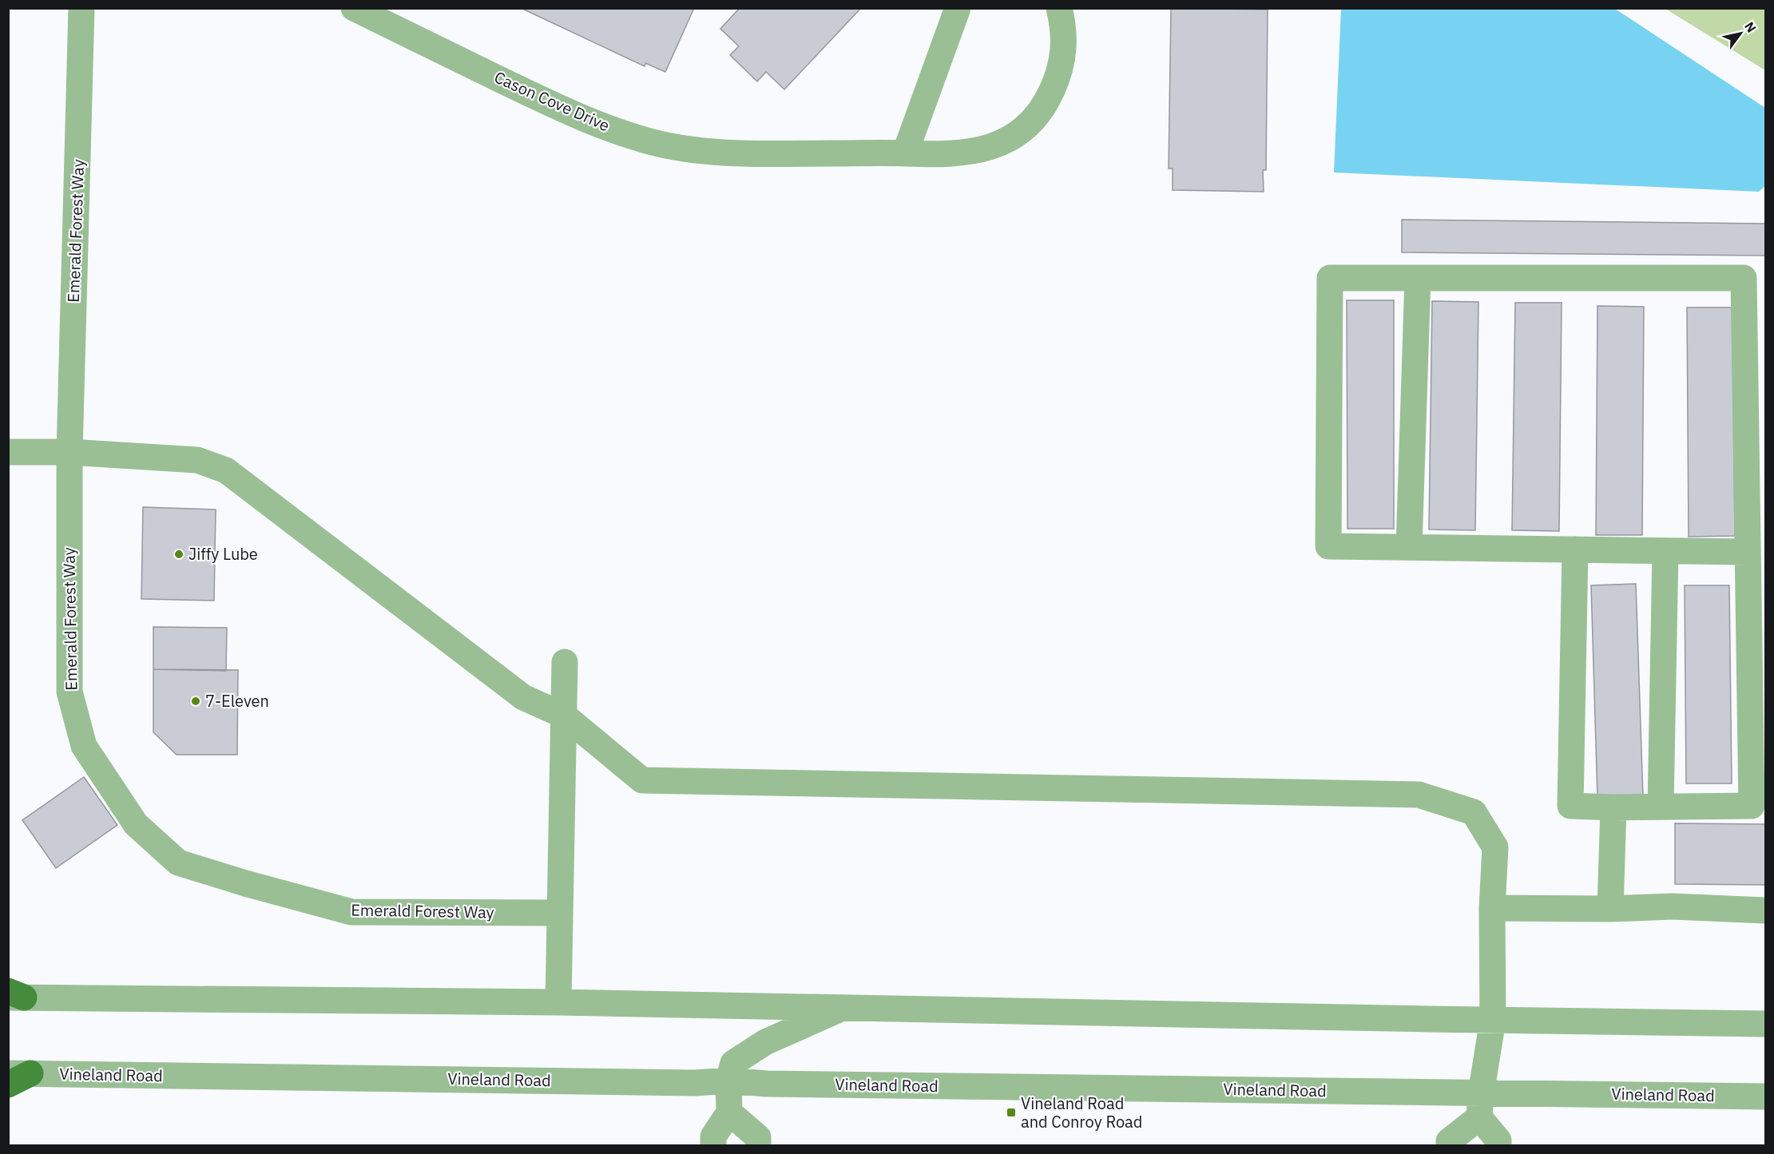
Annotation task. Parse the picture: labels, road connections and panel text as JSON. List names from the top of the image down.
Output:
{
  "streets": {
    "street": ["Cason Cove Drive", "Emerald Forest Way", "Vineland Road"]
  },
  "places": {
    "other": ["Jiffy Lube", "7-Eleven"],
    "transit": ["Vineland Road and Conroy Road"]
  },
  "north": "top right"
}
